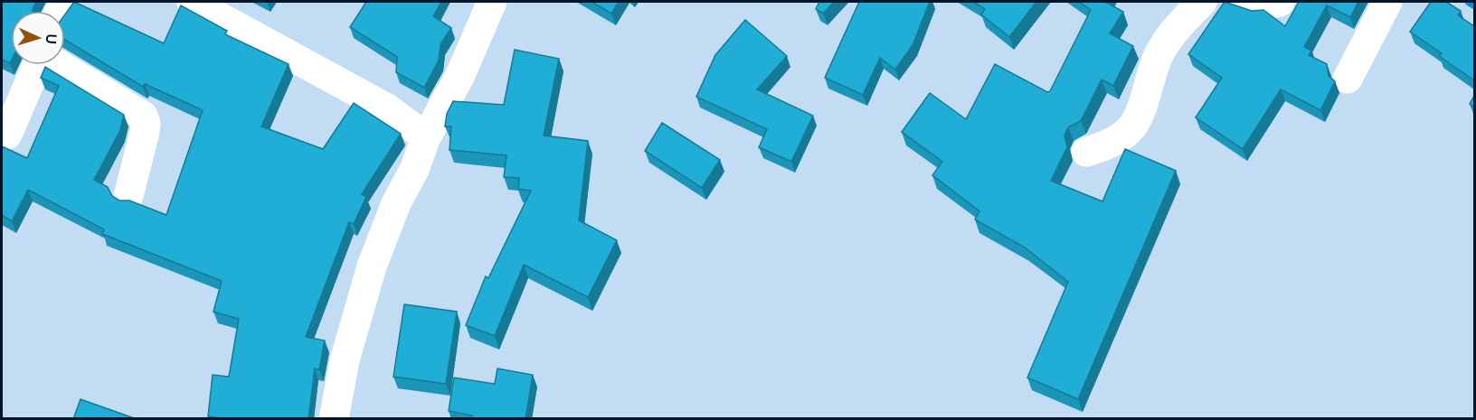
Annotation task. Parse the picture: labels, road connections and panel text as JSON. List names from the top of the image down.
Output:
{
  "north": "right"
}
